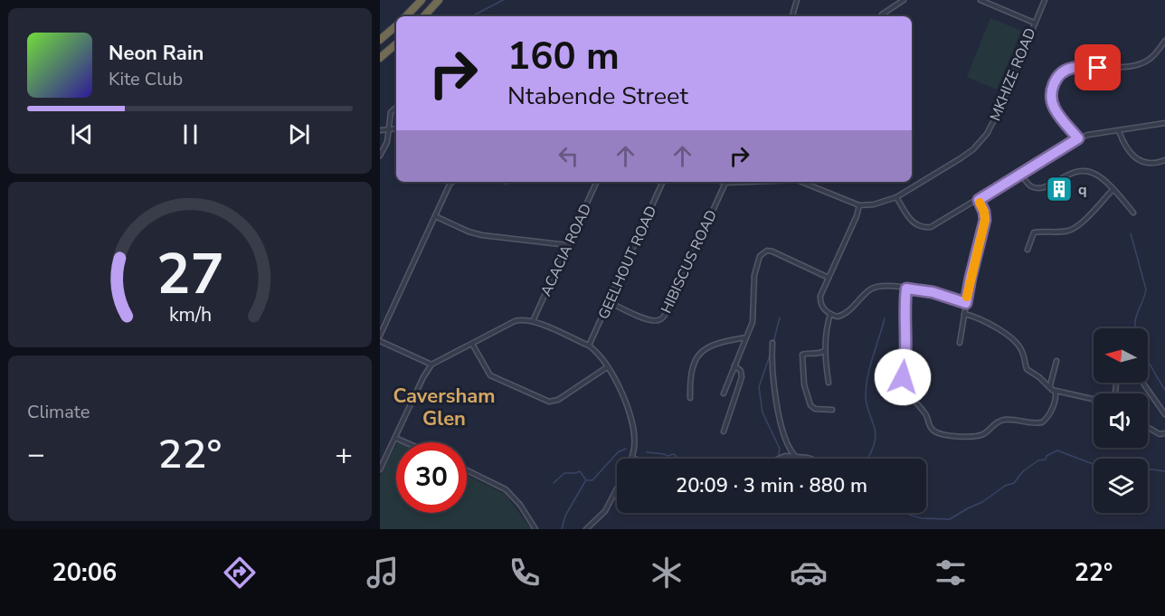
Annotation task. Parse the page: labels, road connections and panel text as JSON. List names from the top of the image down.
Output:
{
  "streets": {
    "street": [
      "MKHIZE ROAD",
      "ACACIA ROAD",
      "HIBISCUS ROAD",
      "GEELHOUT ROAD"
    ]
  },
  "crossings": [
    ["HIBISCUS ROAD", "GEELHOUT ROAD"]
  ],
  "districts": ["Caversham Glen"],
  "places": {
    "building": ["q"]
  },
  "north": "left",
  "page": {
    "turn": ["160 m", "Ntabende Street"],
    "song": ["Neon Rain", "Kite Club"],
    "tile": "Climate",
    "heat": ["−", "22°", "+"],
    "limit": "30",
    "trip": "20:09 · 3 min · 880 m",
    "tabs": ["20:06", "22°"],
    "gauge": ["27", "km/h"]
  }
}
